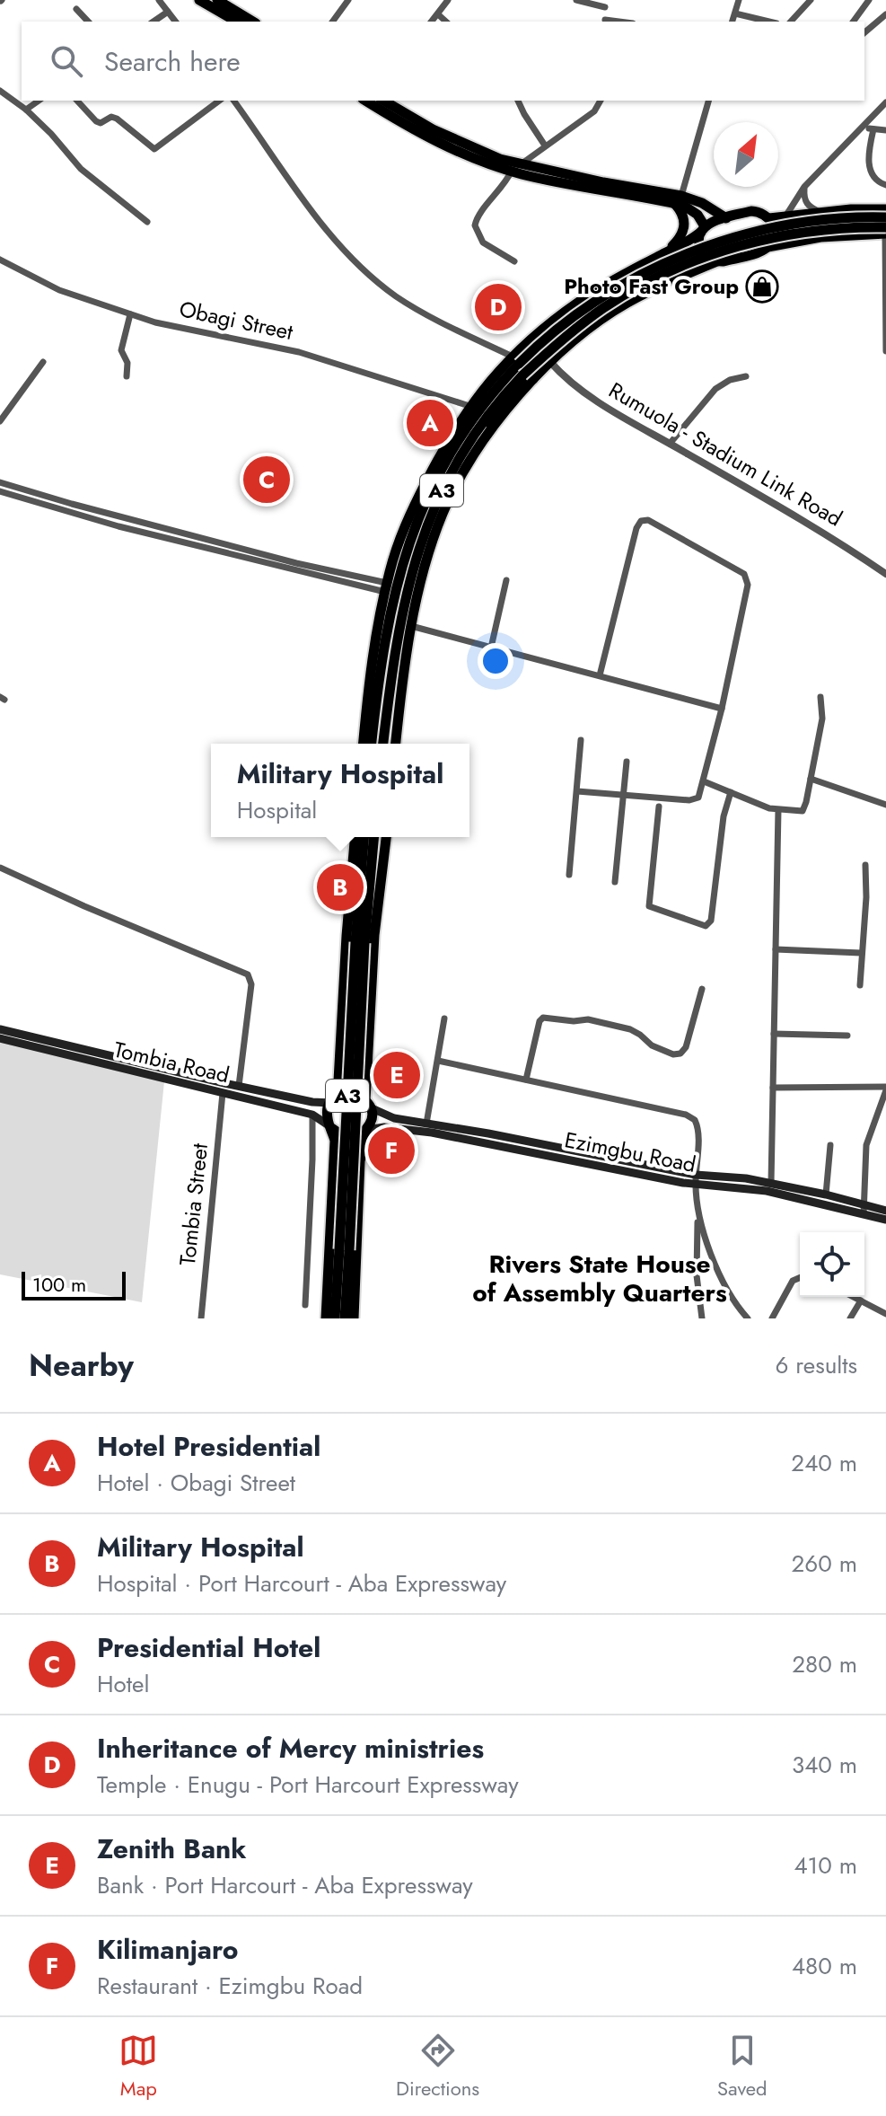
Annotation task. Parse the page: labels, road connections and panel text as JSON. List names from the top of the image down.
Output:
{
  "streets": {
    "main road": ["A3", "Tombia Road", "Ezimgbu Road"],
    "street": ["Obagi Street", "Rumuola - Stadium Link Road", "Tombia Street"]
  },
  "crossings": [
    ["Tombia Road", "Ezimgbu Road"],
    ["Tombia Road", "Tombia Street"]
  ],
  "districts": ["Rivers State House of Assembly Quarters"],
  "places": {
    "shop": ["Photo Fast Group"]
  },
  "scale_bar": "100 m",
  "north": "top right",
  "page": {
    "search": "Search here",
    "pins": [
      "D",
      "A",
      "C",
      "B",
      "E",
      "F"
    ],
    "popup": ["Military Hospital", "Hospital"],
    "scale": "100 m",
    "heading": ["Nearby", "6 results"],
    "list": [
      {
        "mark": "A",
        "name": "Hotel Presidential",
        "note": "Hotel · Obagi Street",
        "value": "240 m"
      },
      {
        "mark": "B",
        "name": "Military Hospital",
        "note": "Hospital · Port Harcourt - Aba Expressway",
        "value": "260 m"
      },
      {
        "mark": "C",
        "name": "Presidential Hotel",
        "note": "Hotel",
        "value": "280 m"
      },
      {
        "mark": "D",
        "name": "Inheritance of Mercy ministries",
        "note": "Temple · Enugu - Port Harcourt Expressway",
        "value": "340 m"
      },
      {
        "mark": "E",
        "name": "Zenith Bank",
        "note": "Bank · Port Harcourt - Aba Expressway",
        "value": "410 m"
      },
      {
        "mark": "F",
        "name": "Kilimanjaro",
        "note": "Restaurant · Ezimgbu Road",
        "value": "480 m"
      }
    ],
    "nav": ["Map", "Directions", "Saved"]
  }
}
